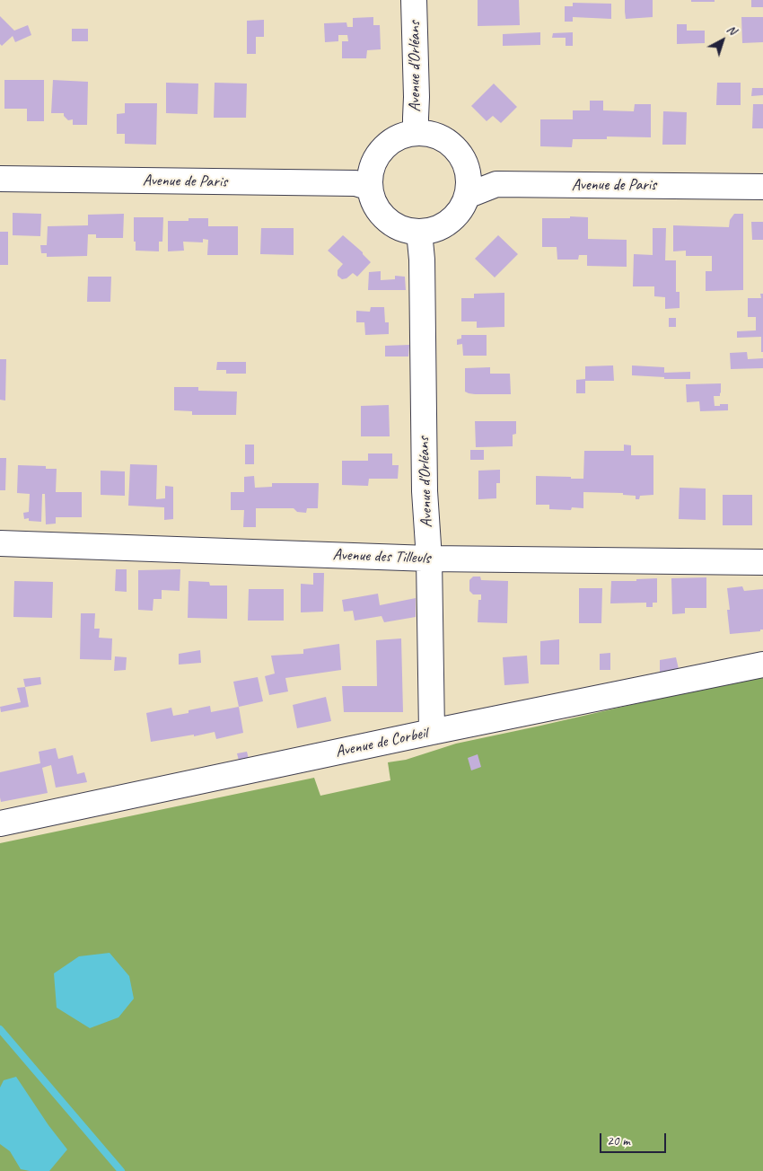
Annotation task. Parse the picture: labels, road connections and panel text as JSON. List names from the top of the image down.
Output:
{
  "streets": {
    "street": [
      "Avenue d'Orléans",
      "Avenue de Paris",
      "Avenue des Tilleuls",
      "Avenue de Corbeil"
    ]
  },
  "crossings": [
    ["Avenue d'Orléans", "Avenue de Paris"],
    ["Avenue d'Orléans", "Avenue des Tilleuls"],
    ["Avenue d'Orléans", "Avenue de Corbeil"]
  ],
  "scale_bar": "20 m",
  "north": "top right"
}
